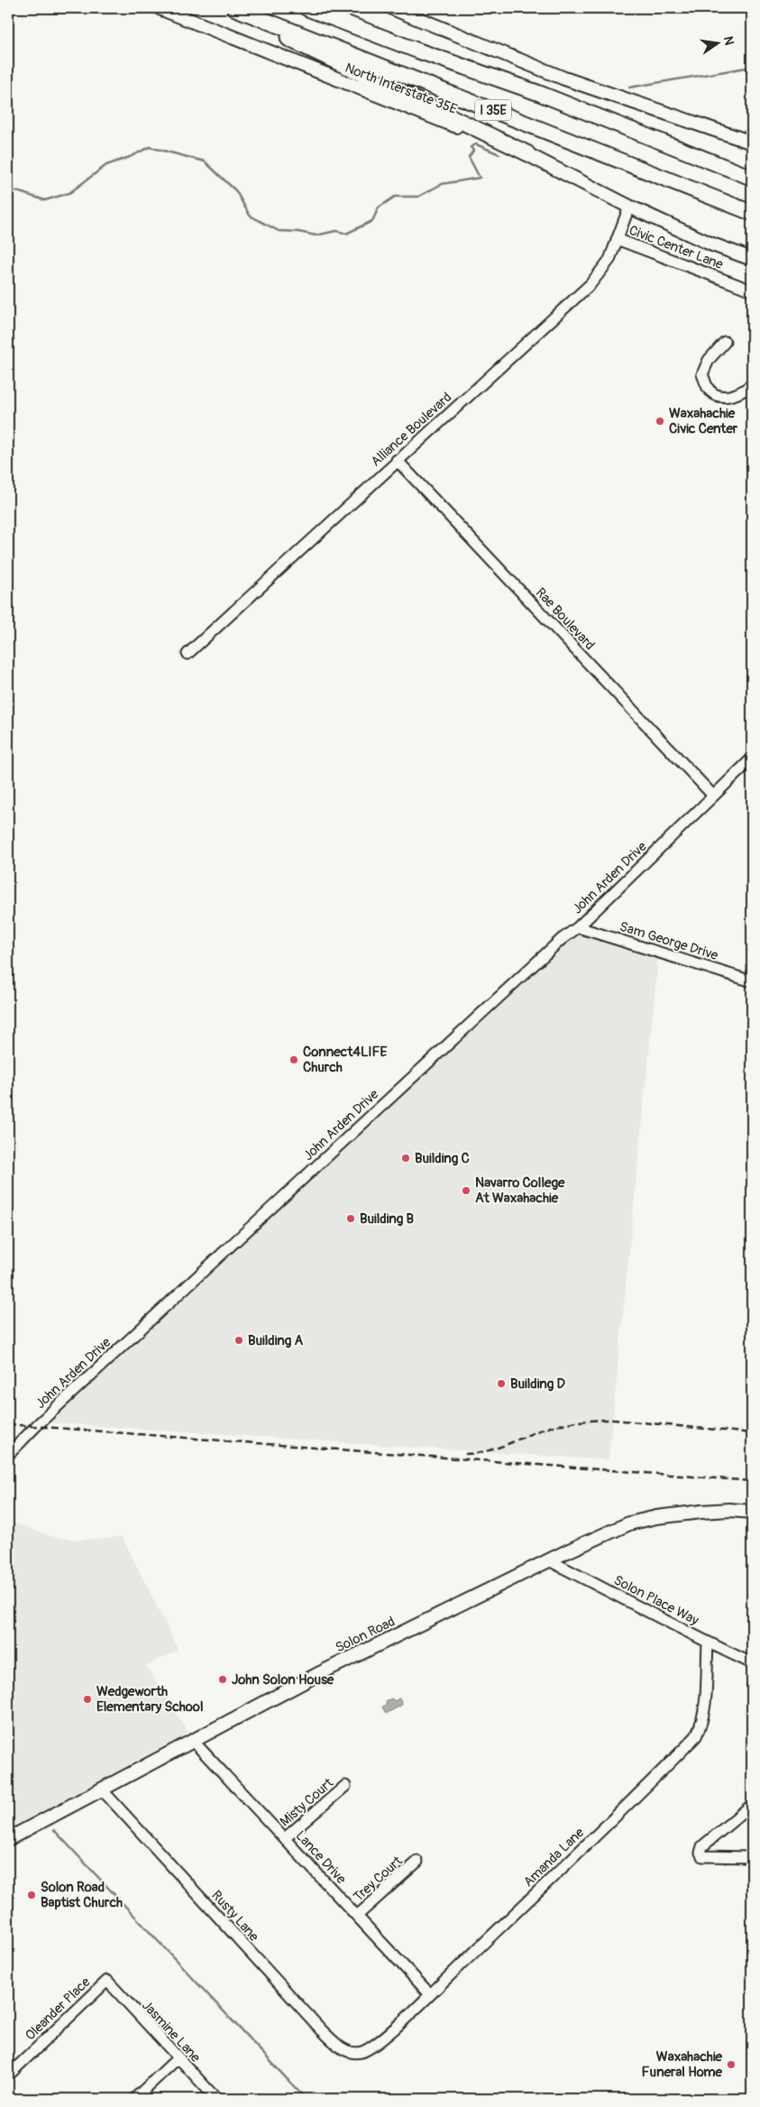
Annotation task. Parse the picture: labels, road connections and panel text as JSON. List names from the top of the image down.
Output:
{
  "streets": {
    "highway": ["I 35E"],
    "main road": ["North Interstate 35E", "Solon Road"],
    "street": [
      "Civic Center Lane",
      "Alliance Boulevard",
      "Rae Boulevard",
      "John Arden Drive",
      "Sam George Drive",
      "Solon Place Way",
      "Misty Court",
      "Lance Drive",
      "Amanda Lane",
      "Trey Court",
      "Rusty Lane",
      "Oleander Place",
      "Jasmine Lane"
    ]
  },
  "crossings": [
    ["North Interstate 35E", "Alliance Boulevard"],
    ["Civic Center Lane", "Alliance Boulevard"],
    ["Alliance Boulevard", "Rae Boulevard"],
    ["Rae Boulevard", "John Arden Drive"],
    ["John Arden Drive", "Sam George Drive"],
    ["Solon Place Way", "Solon Road"],
    ["Solon Place Way", "Amanda Lane"],
    ["Solon Road", "Lance Drive"],
    ["Solon Road", "Rusty Lane"],
    ["Misty Court", "Lance Drive"],
    ["Lance Drive", "Amanda Lane"],
    ["Lance Drive", "Trey Court"],
    ["Amanda Lane", "Rusty Lane"],
    ["Oleander Place", "Jasmine Lane"]
  ],
  "places": [
    "Waxahachie Civic Center",
    "Connect4LIFE Church",
    "Building C",
    "Navarro College At Waxahachie",
    "Building B",
    "Building A",
    "Building D",
    "John Solon House",
    "Wedgeworth Elementary School",
    "Solon Road Baptist Church",
    "Waxahachie Funeral Home"
  ],
  "north": "right"
}
